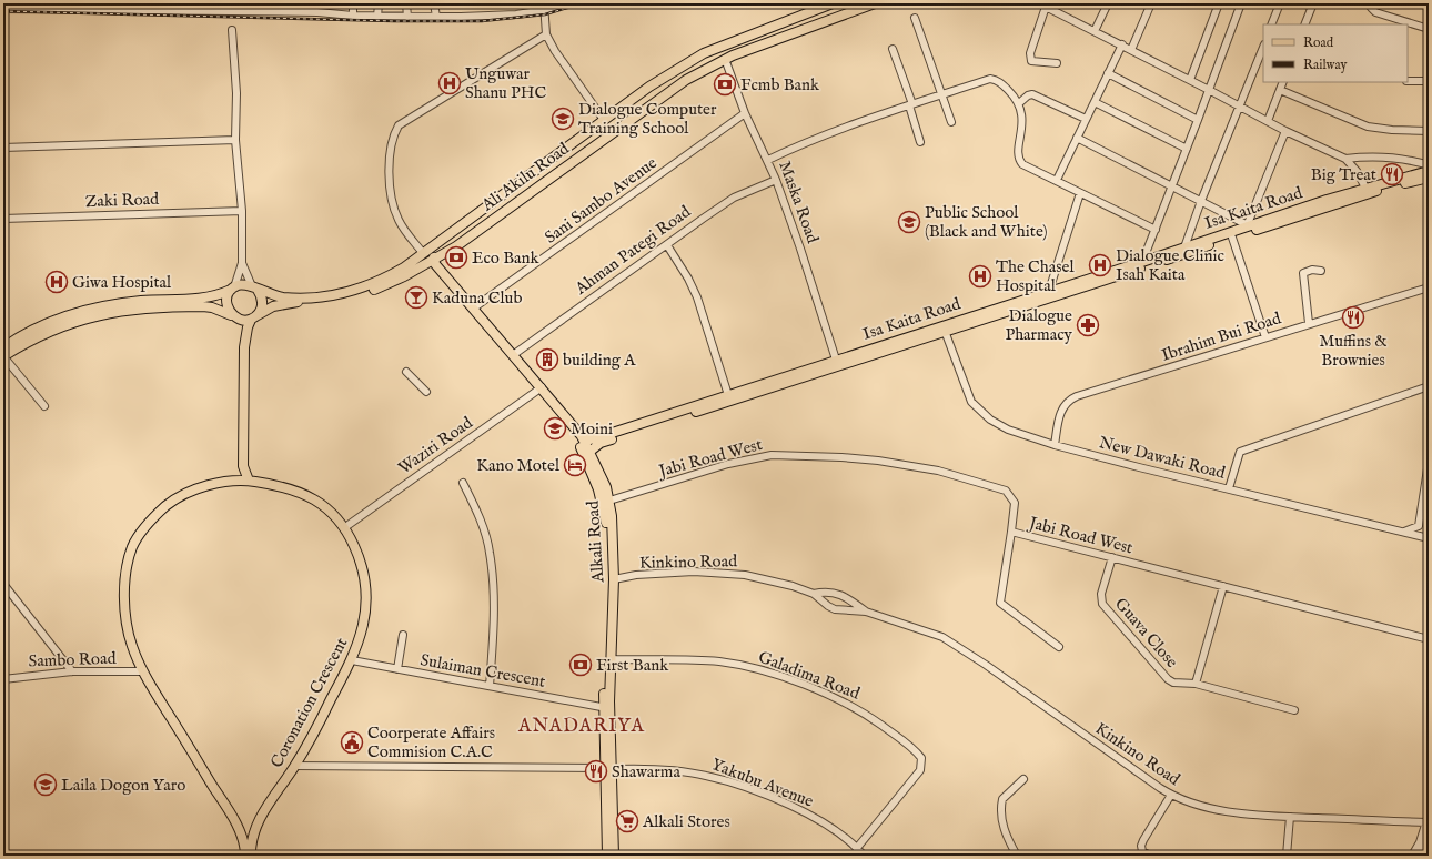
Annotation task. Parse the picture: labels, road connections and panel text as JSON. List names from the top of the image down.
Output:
{
  "streets": {
    "main road": [
      "Ali Akilu Road",
      "Isa Kaita Road",
      "Alkali Road",
      "Coronation Crescent"
    ],
    "street": [
      "Zaki Road",
      "Sani Sambo Avenue",
      "Maska Road",
      "Ahman Pategi Road",
      "Ibrahim Bui Road",
      "Waziri Road",
      "Jabi Road West",
      "New Dawaki Road",
      "Kinkino Road",
      "Guava Close",
      "Sambo Road",
      "Sulaiman Crescent",
      "Galadima Road",
      "Yakubu Avenue"
    ]
  },
  "crossings": [
    ["Ali Akilu Road", "Maska Road"],
    ["Ali Akilu Road", "Alkali Road"],
    ["Sani Sambo Avenue", "Maska Road"],
    ["Sani Sambo Avenue", "Alkali Road"],
    ["Maska Road", "Isa Kaita Road"],
    ["Maska Road", "Ahman Pategi Road"],
    ["Isa Kaita Road", "New Dawaki Road"],
    ["Isa Kaita Road", "Alkali Road"],
    ["Ahman Pategi Road", "Alkali Road"],
    ["Ibrahim Bui Road", "New Dawaki Road"],
    ["Waziri Road", "Alkali Road"],
    ["Waziri Road", "Coronation Crescent"],
    ["Jabi Road West", "Alkali Road"],
    ["Jabi Road West", "Guava Close"],
    ["Alkali Road", "Kinkino Road"],
    ["Alkali Road", "Sulaiman Crescent"],
    ["Alkali Road", "Galadima Road"],
    ["Alkali Road", "Yakubu Avenue"],
    ["Sambo Road", "Coronation Crescent"],
    ["Sulaiman Crescent", "Coronation Crescent"],
    ["Galadima Road", "Yakubu Avenue"],
    ["Coronation Crescent", "Yakubu Avenue"]
  ],
  "districts": ["ANADARIYA"],
  "places": {
    "hospital": [
      "Unguwar Shanu PHC",
      "Dialogue Clinic Isah Kaita",
      "The Chasel Hospital",
      "Giwa Hospital"
    ],
    "bank": ["Fcmb Bank", "Eco Bank", "First Bank"],
    "school or university": [
      "Dialogue Computer Training School",
      "Public School (Black and White)",
      "Moini",
      "Laila Dogon Yaro"
    ],
    "restaurant": ["Big Treat", "Muffins & Brownies", "Shawarma"],
    "bar": ["Kaduna Club"],
    "pharmacy": ["Dialogue Pharmacy"],
    "building": ["building A"],
    "hotel": ["Kano Motel"],
    "public building": ["Coorperate Affairs Commision C.A.C"],
    "supermarket": ["Alkali Stores"]
  },
  "legend": ["Road", "Railway"]
}
